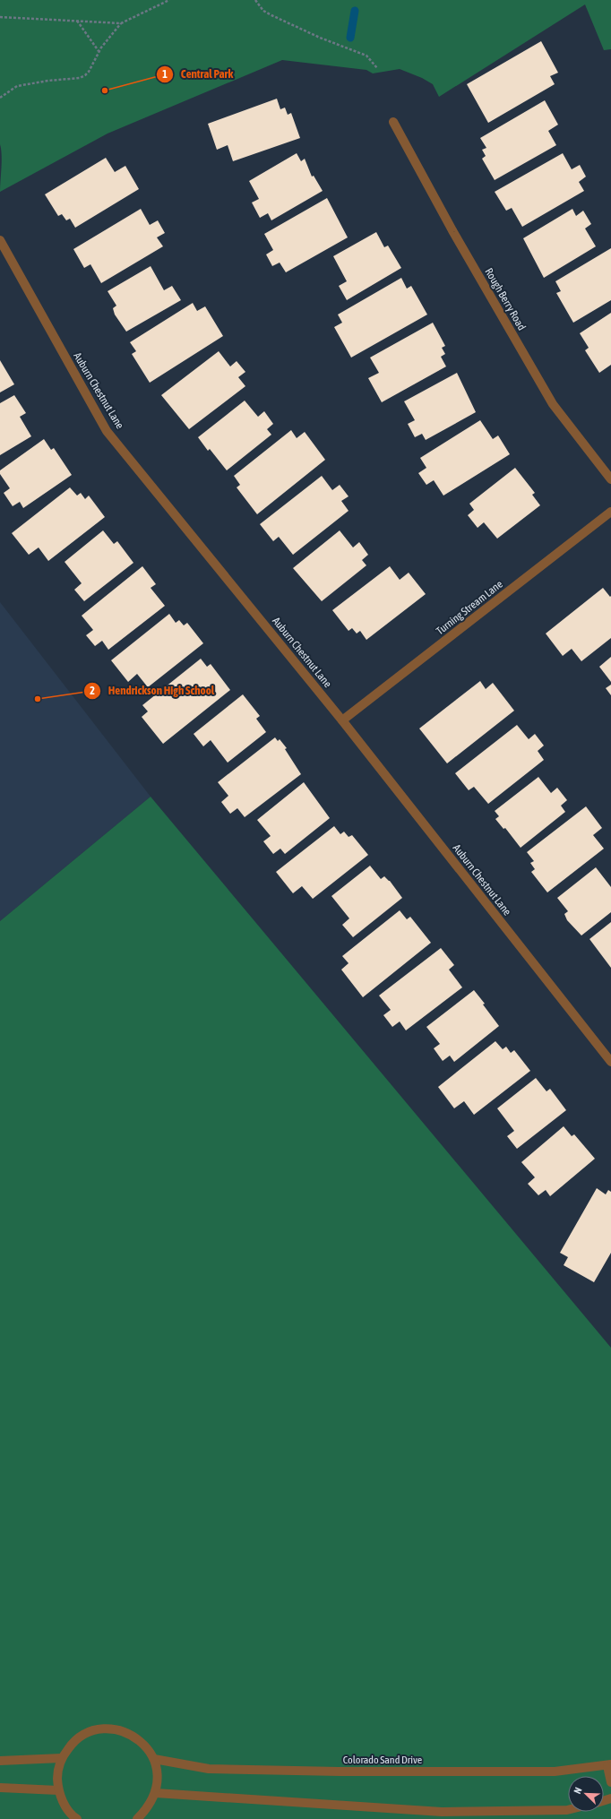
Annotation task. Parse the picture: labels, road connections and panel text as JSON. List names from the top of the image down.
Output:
{
  "streets": {
    "street": [
      "Rough Berry Road",
      "Auburn Chestnut Lane",
      "Turning Stream Lane",
      "Colorado Sand Drive"
    ]
  },
  "crossings": [
    ["Auburn Chestnut Lane", "Turning Stream Lane"]
  ],
  "places": ["Central Park", "Hendrickson High School"],
  "north": "top left"
}
